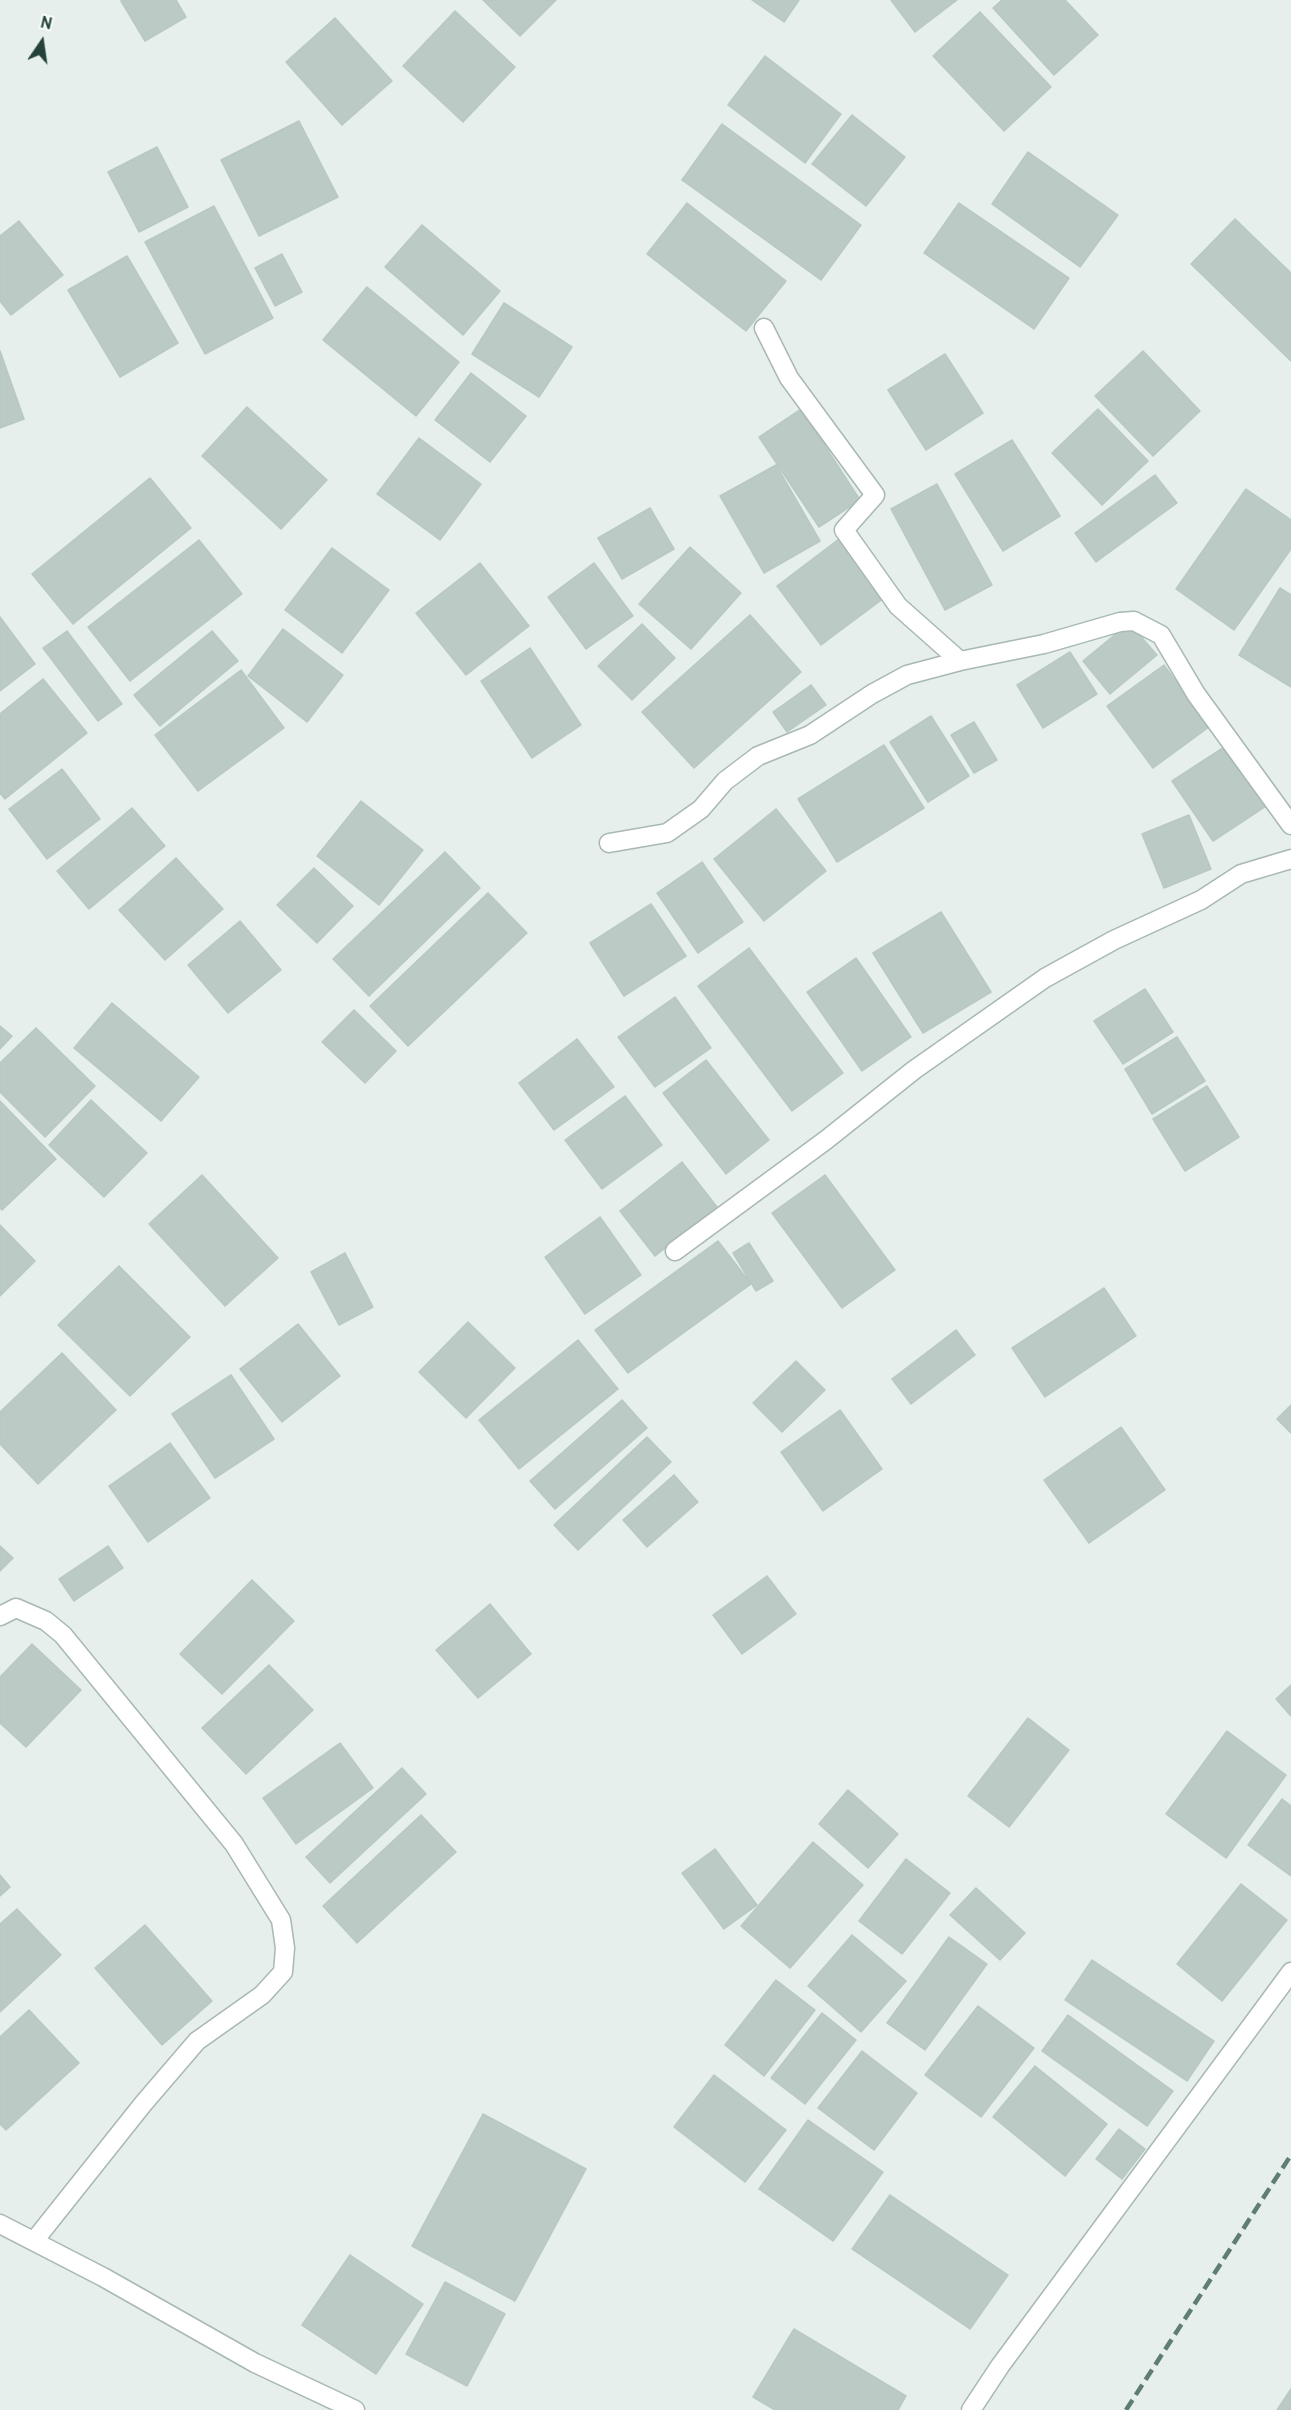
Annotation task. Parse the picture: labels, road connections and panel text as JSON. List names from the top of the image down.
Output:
{
  "north": "top"
}
